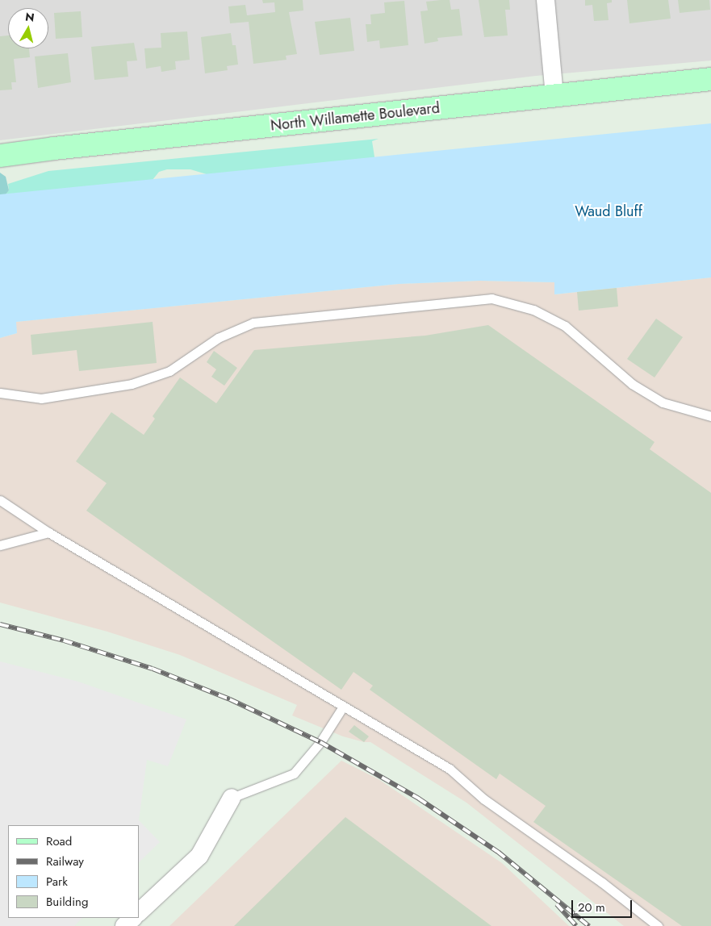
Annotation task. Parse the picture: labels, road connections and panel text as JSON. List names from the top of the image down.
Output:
{
  "streets": {
    "main road": ["North Willamette Boulevard"]
  },
  "parks": ["Waud Bluff"],
  "legend": [
    "Road",
    "Railway",
    "Park",
    "Building"
  ],
  "scale_bar": "20 m",
  "north": "top"
}
